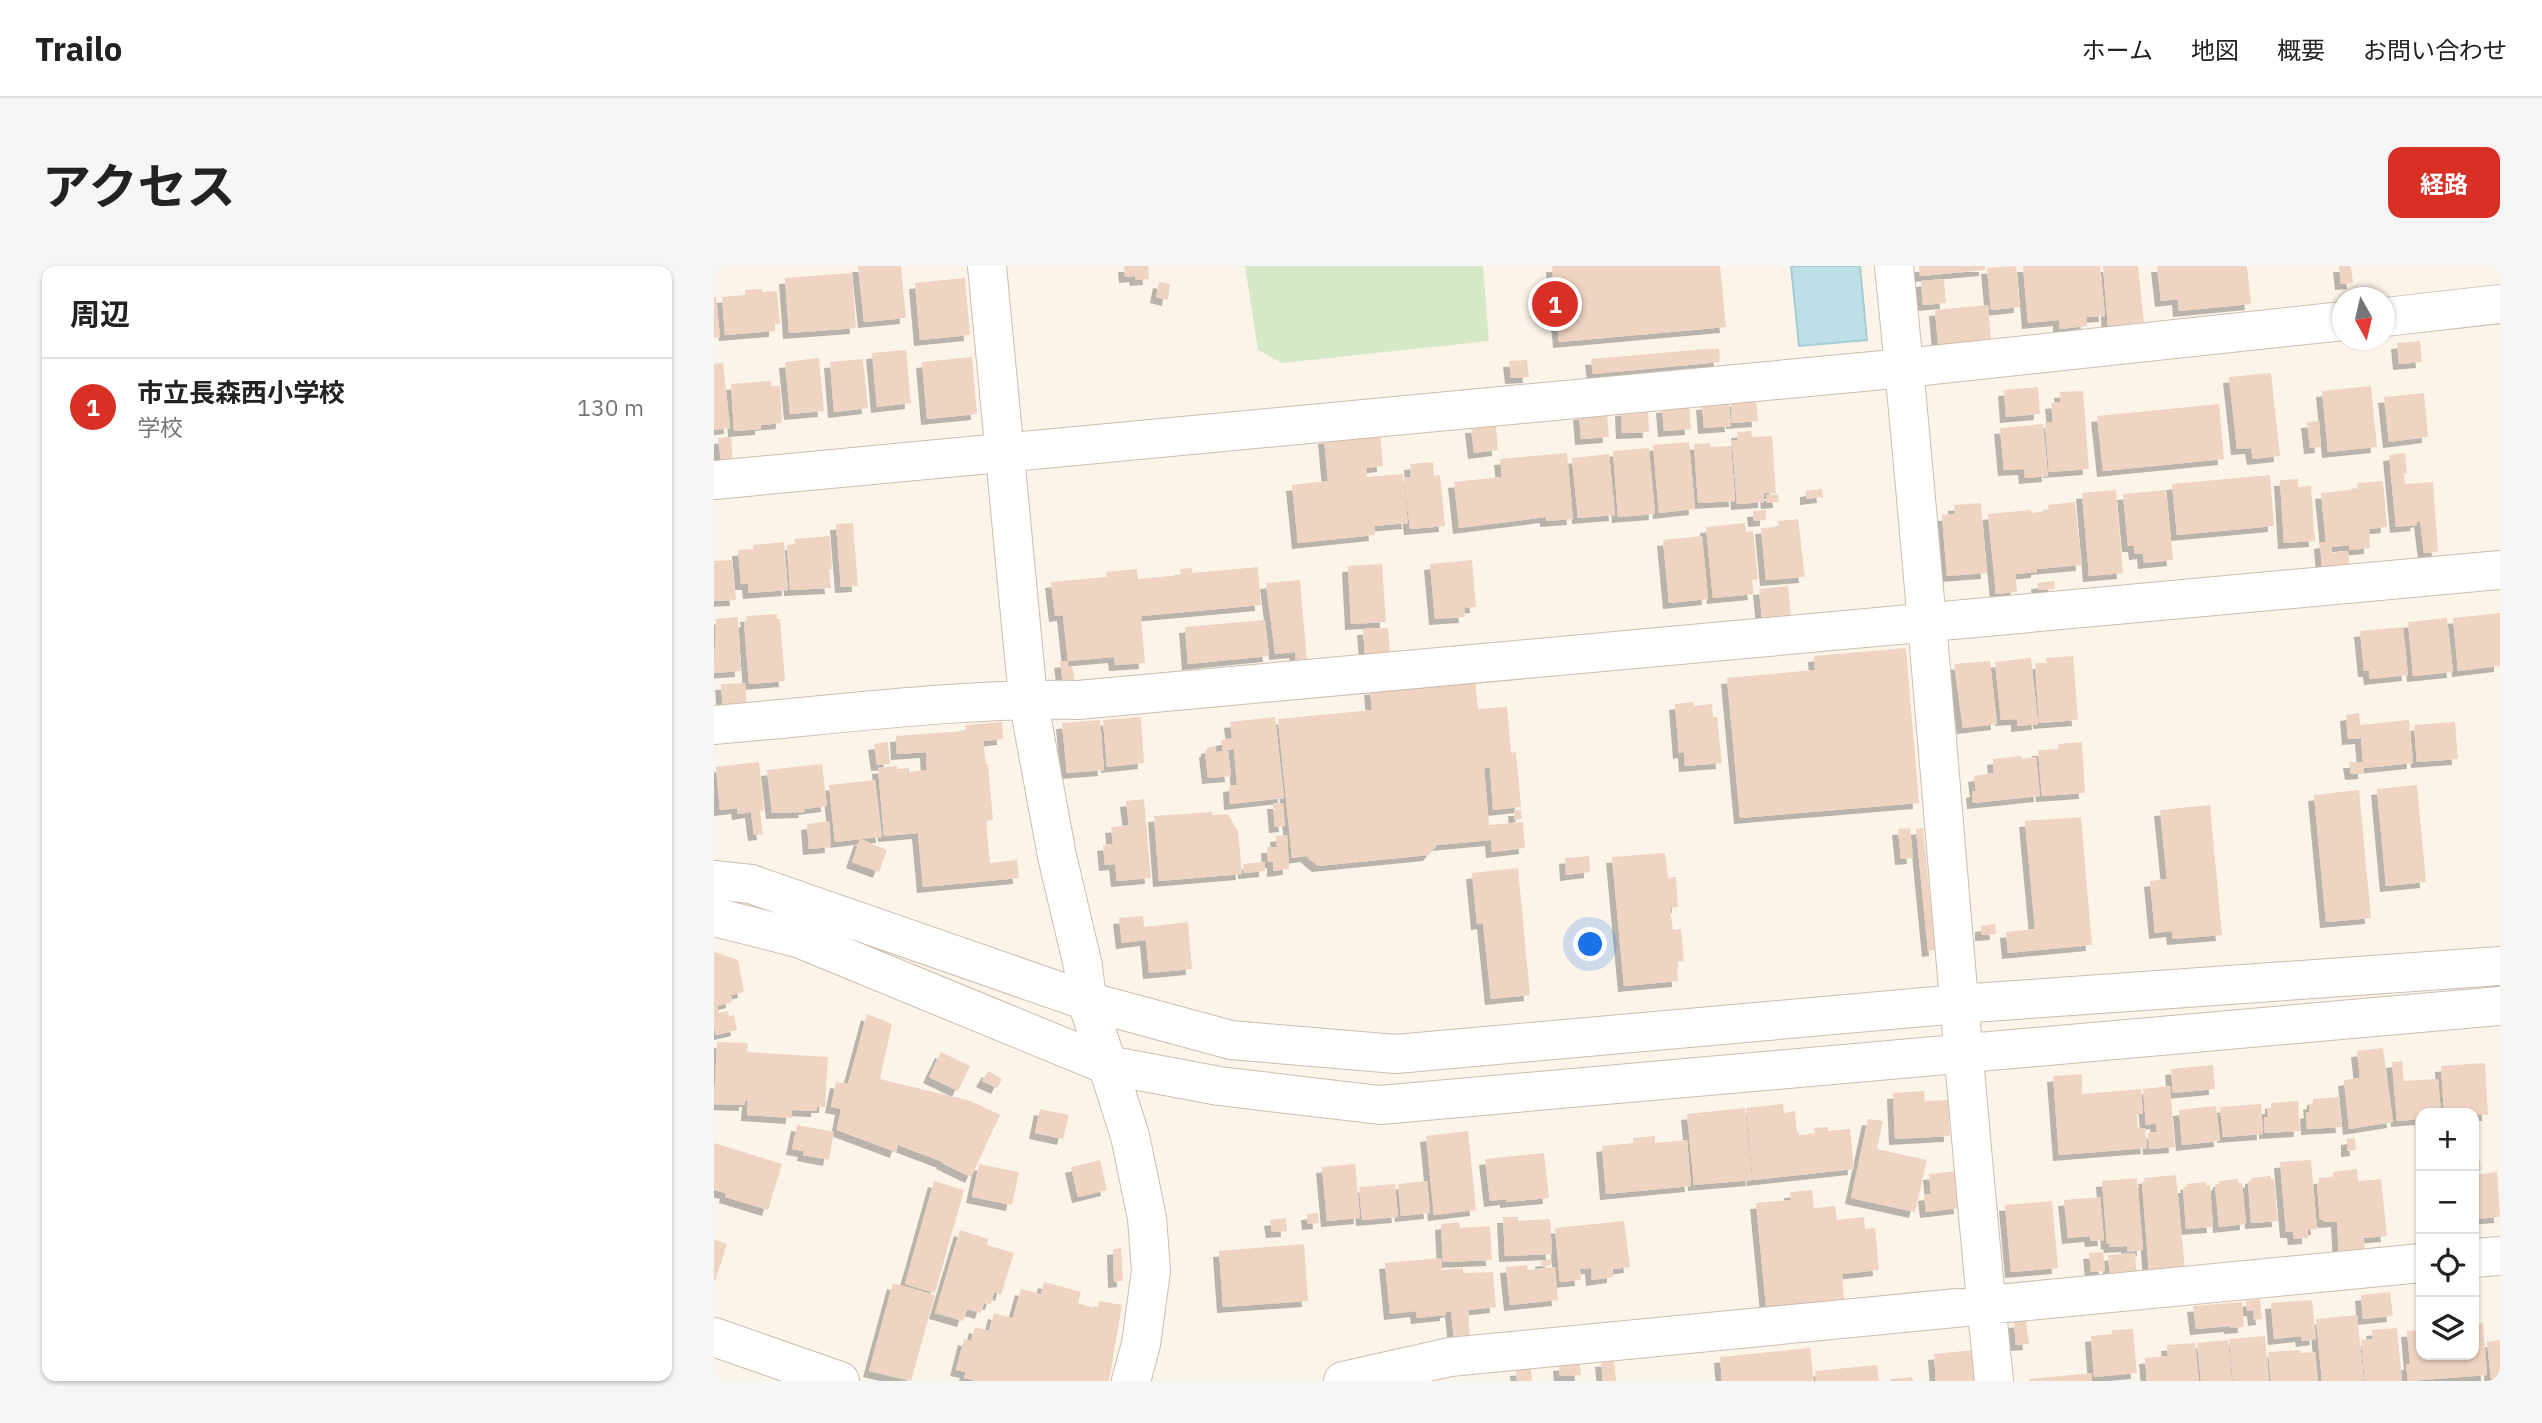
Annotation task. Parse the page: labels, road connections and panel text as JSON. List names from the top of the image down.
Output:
{
  "north": "bottom",
  "page": {
    "header": "Trailo",
    "nav": [
      "ホーム",
      "地図",
      "概要",
      "お問い合わせ"
    ],
    "title": "アクセス",
    "buttons": "経路",
    "heading": "周辺",
    "pins": "1",
    "list": [
      {
        "mark": "1",
        "name": "市立長森西小学校",
        "note": "学校",
        "value": "130 m"
      }
    ],
    "map_buttons": ["+", "−"]
  }
}
